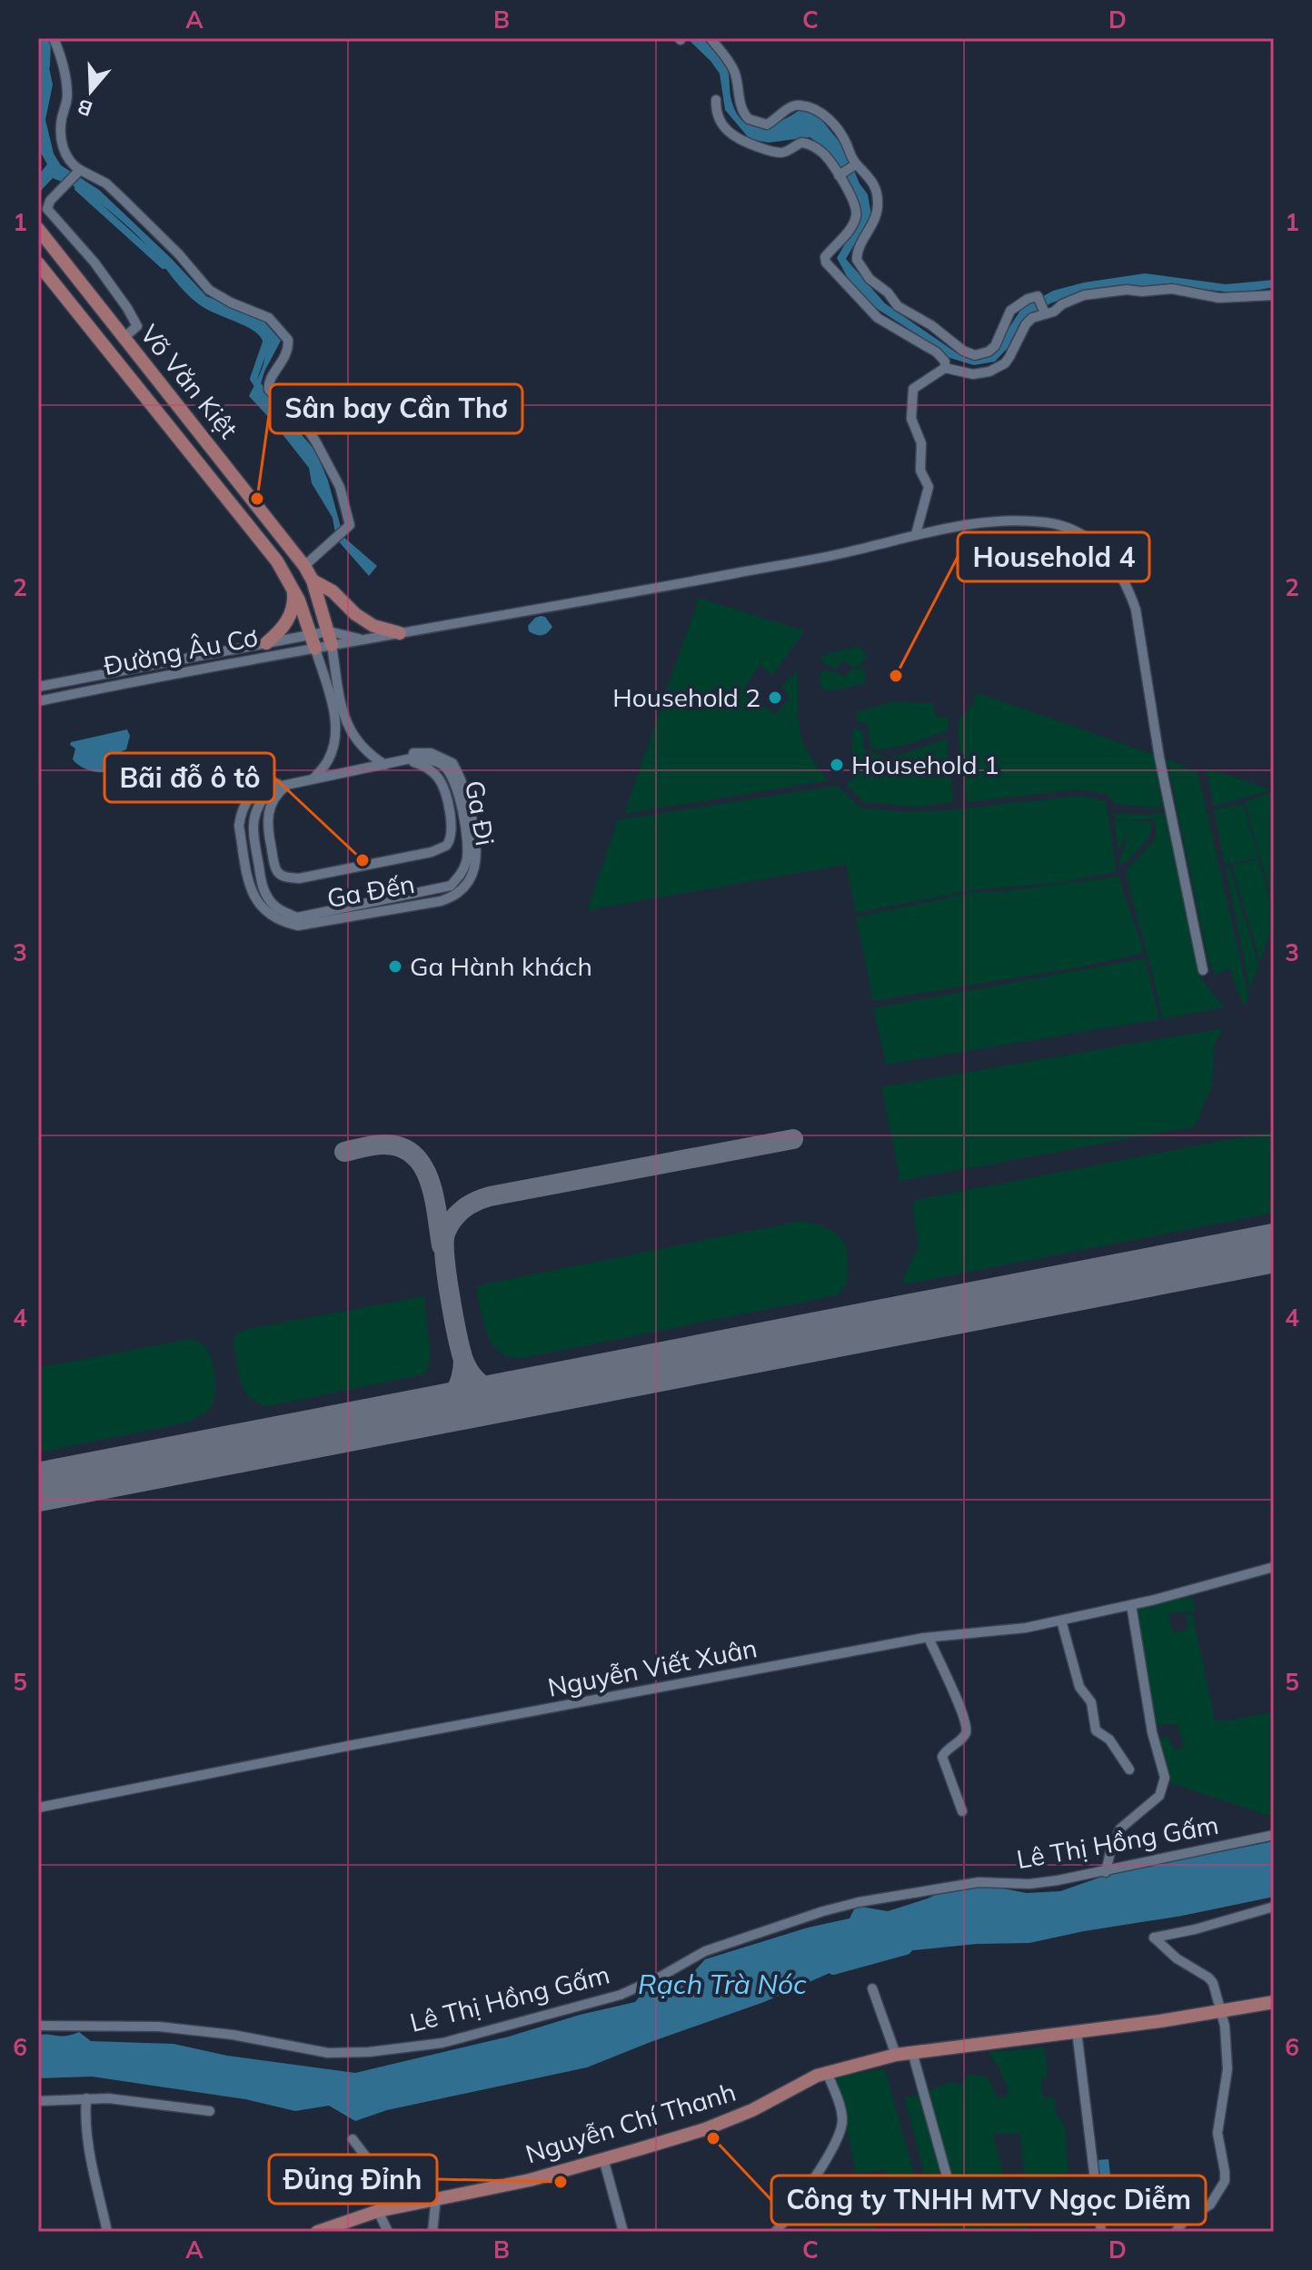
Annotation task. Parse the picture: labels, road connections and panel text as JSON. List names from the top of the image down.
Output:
{
  "streets": {
    "main road": ["Võ Văn Kiệt", "Nguyễn Chí Thanh"],
    "street": [
      "Đường Âu Cơ",
      "Ga Đi",
      "Nguyễn Viết Xuân",
      "Lê Thị Hồng Gấm"
    ]
  },
  "crossings": [
    ["Võ Văn Kiệt", "Đường Âu Cơ"]
  ],
  "water": ["Rạch Trà Nóc"],
  "places": [
    "Sân bay Cần Thơ",
    "Household 4",
    "Household 2",
    "Household 1",
    "Bãi đỗ ô tô",
    "Ga Hành khách",
    "Công ty TNHH MTV Ngọc Diễm",
    "Đủng Đỉnh"
  ],
  "north": "bottom",
  "grid": {
    "columns": [
      "A",
      "B",
      "C",
      "D"
    ],
    "rows": [
      "1",
      "2",
      "3",
      "4",
      "5",
      "6"
    ]
  }
}
